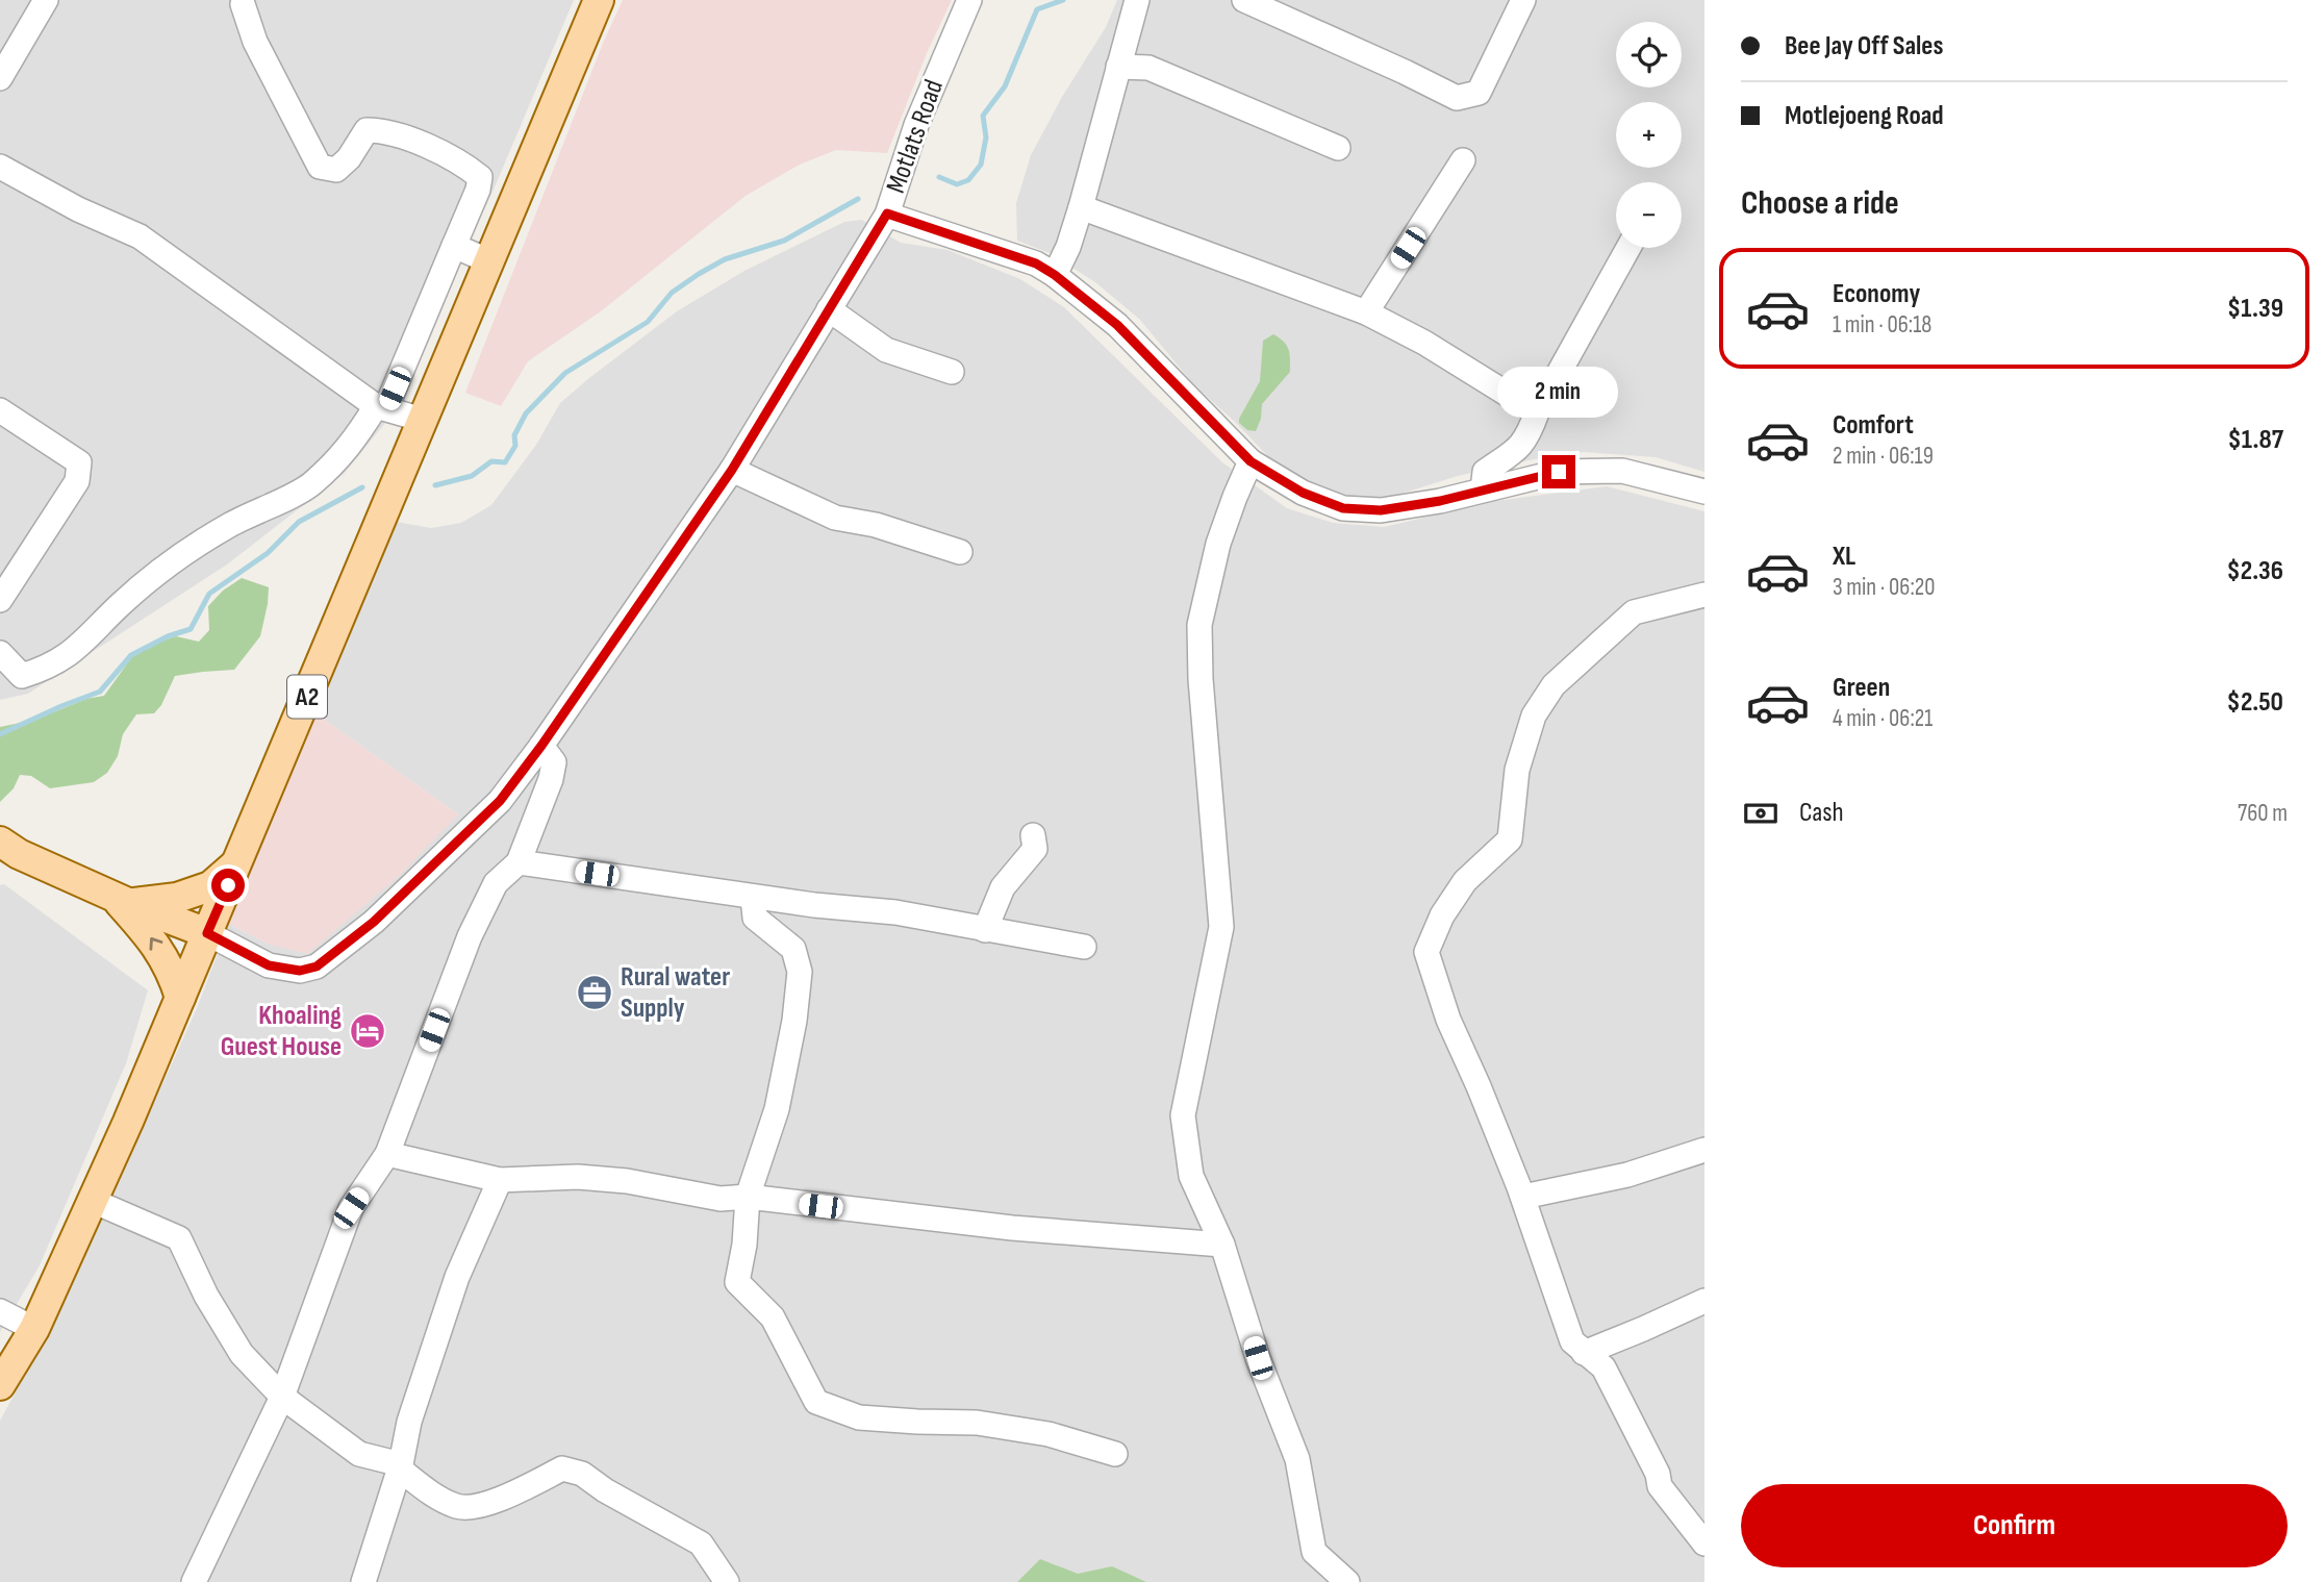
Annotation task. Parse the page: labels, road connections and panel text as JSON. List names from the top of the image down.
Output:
{
  "streets": {
    "main road": ["A2"],
    "street": ["Motlats Road"]
  },
  "crossings": [
    ["Motlats Road", "A2"]
  ],
  "places": {
    "office": ["Rural water Supply"],
    "hotel": ["Khoaling Guest House"]
  },
  "page": {
    "banner": ["Bee Jay Off Sales", "Motlejoeng Road"],
    "map_buttons": ["+", "−"],
    "heading": "Choose a ride",
    "list": [
      {
        "name": "Economy",
        "note": "1 min · 06:18",
        "value": "$1.39"
      },
      {
        "name": "Comfort",
        "note": "2 min · 06:19",
        "value": "$1.87"
      },
      {
        "name": "XL",
        "note": "3 min · 06:20",
        "value": "$2.36"
      },
      {
        "name": "Green",
        "note": "4 min · 06:21",
        "value": "$2.50"
      }
    ],
    "bubble": "2 min",
    "pay": ["Cash", "760 m"],
    "buttons": "Confirm"
  }
}
